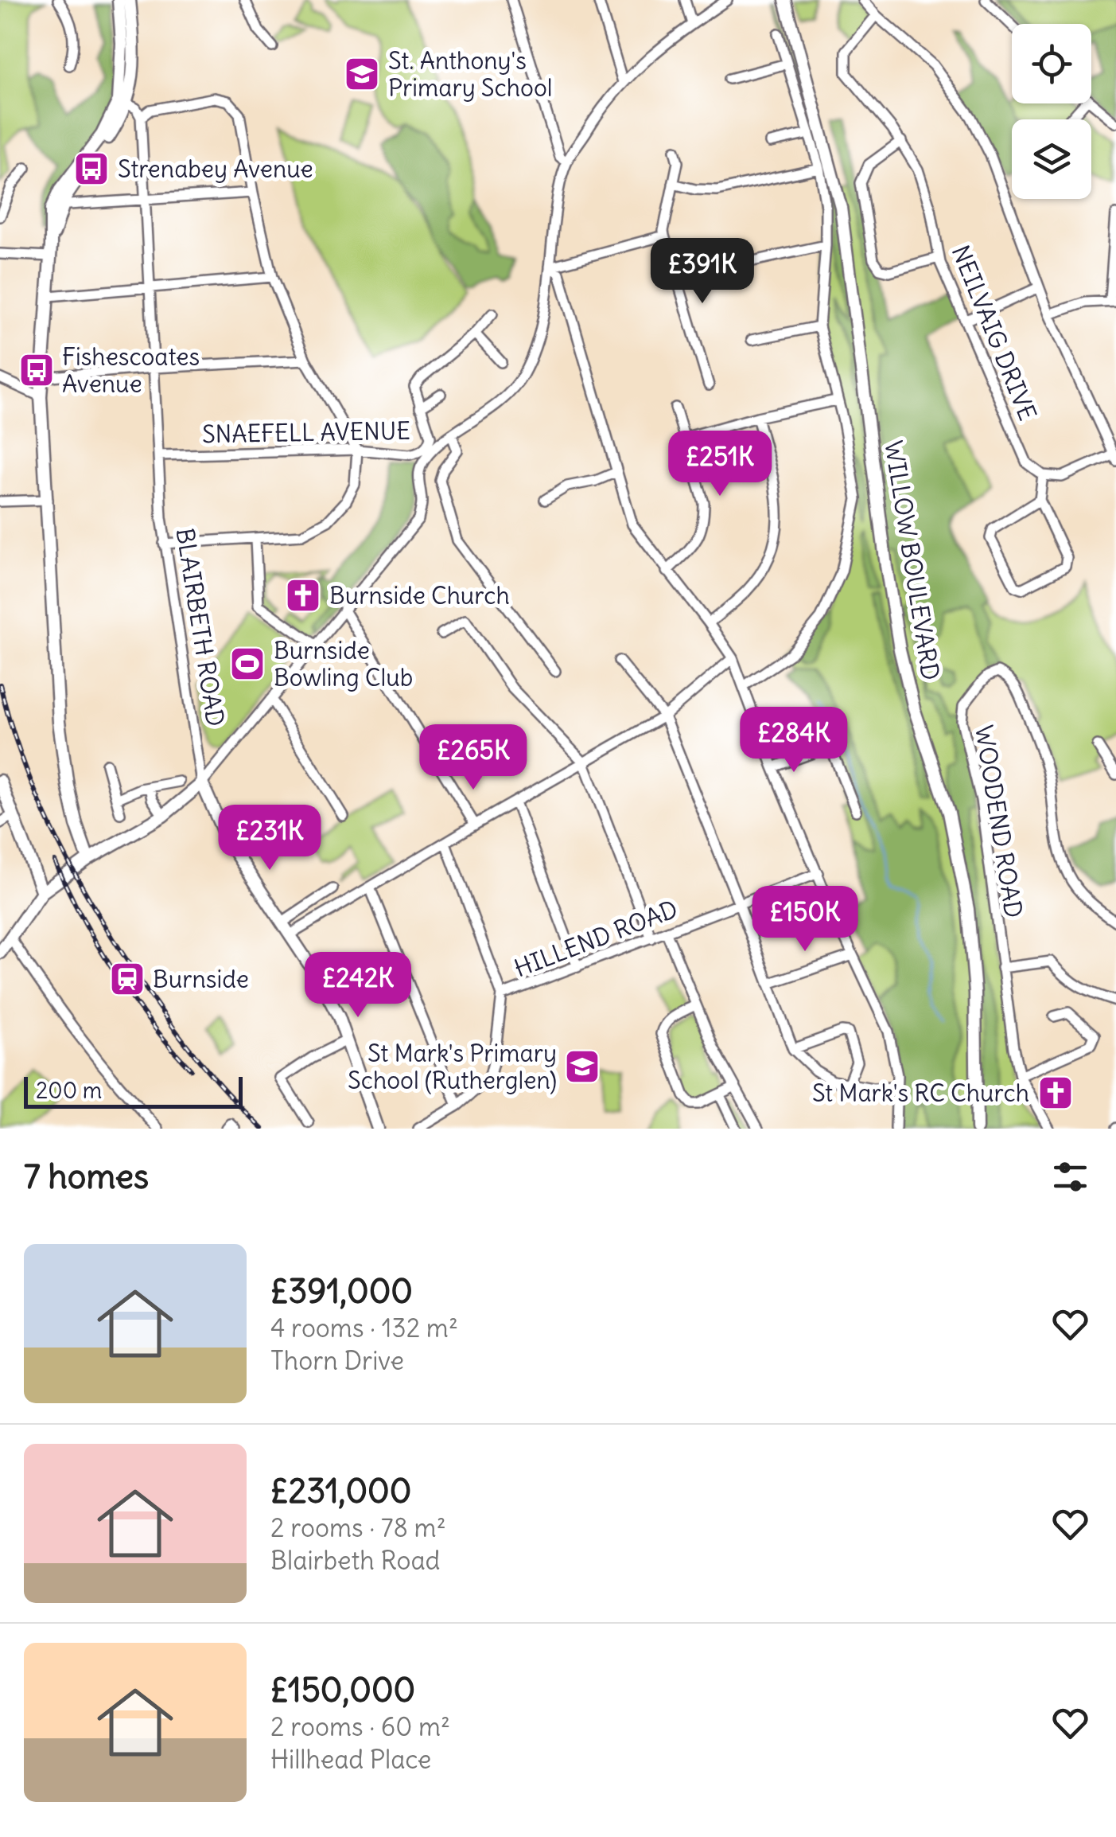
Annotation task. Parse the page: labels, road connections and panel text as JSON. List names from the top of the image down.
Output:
{
  "streets": {
    "main road": ["WILLOW BOULEVARD", "BLAIRBETH ROAD"],
    "street": [
      "NEILVAIG DRIVE",
      "SNAEFELL AVENUE",
      "WOODEND ROAD",
      "HILLEND ROAD"
    ]
  },
  "crossings": [
    ["SNAEFELL AVENUE", "BLAIRBETH ROAD"]
  ],
  "places": {
    "school or university": ["St. Anthony's Primary School", "St Mark's Primary School (Rutherglen)"],
    "bus stop": ["Strenabey Avenue", "Fishescoates Avenue"],
    "church": ["Burnside Church", "St Mark's RC Church"],
    "sports": ["Burnside Bowling Club"],
    "station": ["Burnside"]
  },
  "scale_bar": "200 m",
  "page": {
    "price": [
      "£391K",
      "£251K",
      "£284K",
      "£265K",
      "£231K",
      "£150K",
      "£242K"
    ],
    "scale": "200 m",
    "heading": "7 homes",
    "list": [
      {
        "name": "£391,000",
        "note": "4 rooms · 132 m² · Thorn Drive"
      },
      {
        "name": "£231,000",
        "note": "2 rooms · 78 m² · Blairbeth Road"
      },
      {
        "name": "£150,000",
        "note": "2 rooms · 60 m² · Hillhead Place"
      }
    ]
  }
}
